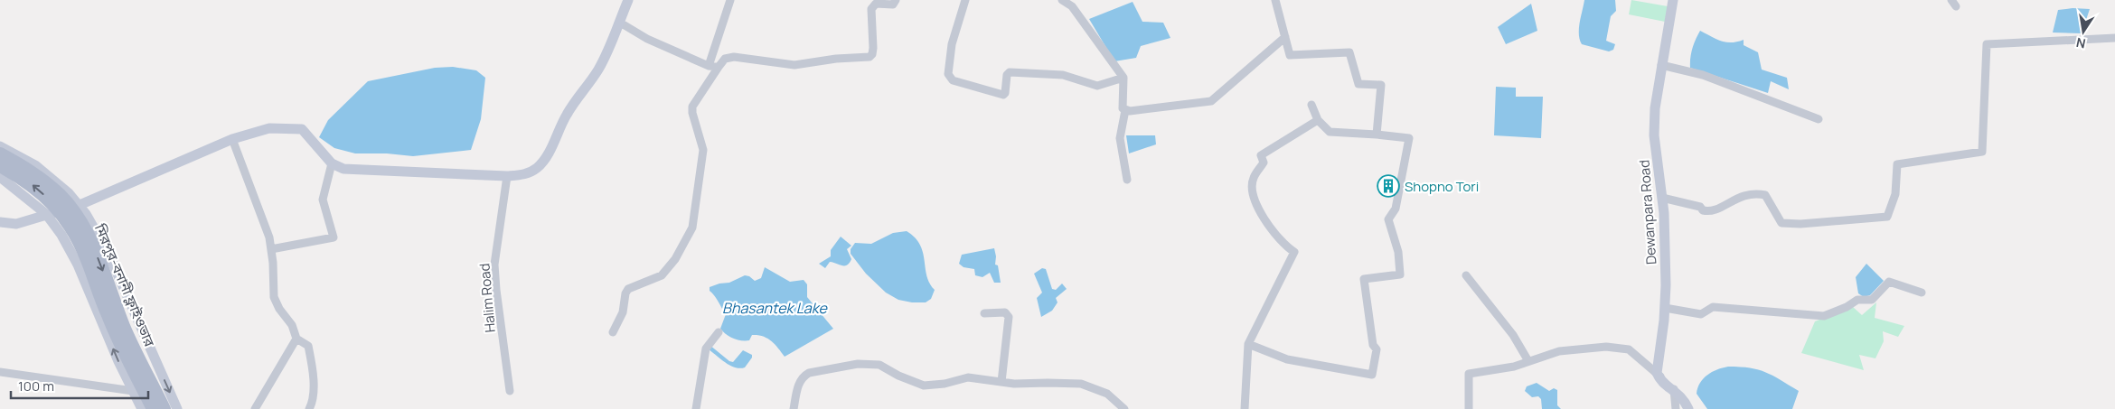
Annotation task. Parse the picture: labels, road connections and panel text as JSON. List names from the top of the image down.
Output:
{
  "streets": {
    "main road": ["মিরপুর-বনানী ফ্লাইওভার"],
    "street": ["Dewanpara Road", "Halim Road"]
  },
  "water": ["Bhasantek Lake"],
  "places": {
    "building": ["Shopno Tori"]
  },
  "scale_bar": "100 m",
  "north": "bottom"
}
